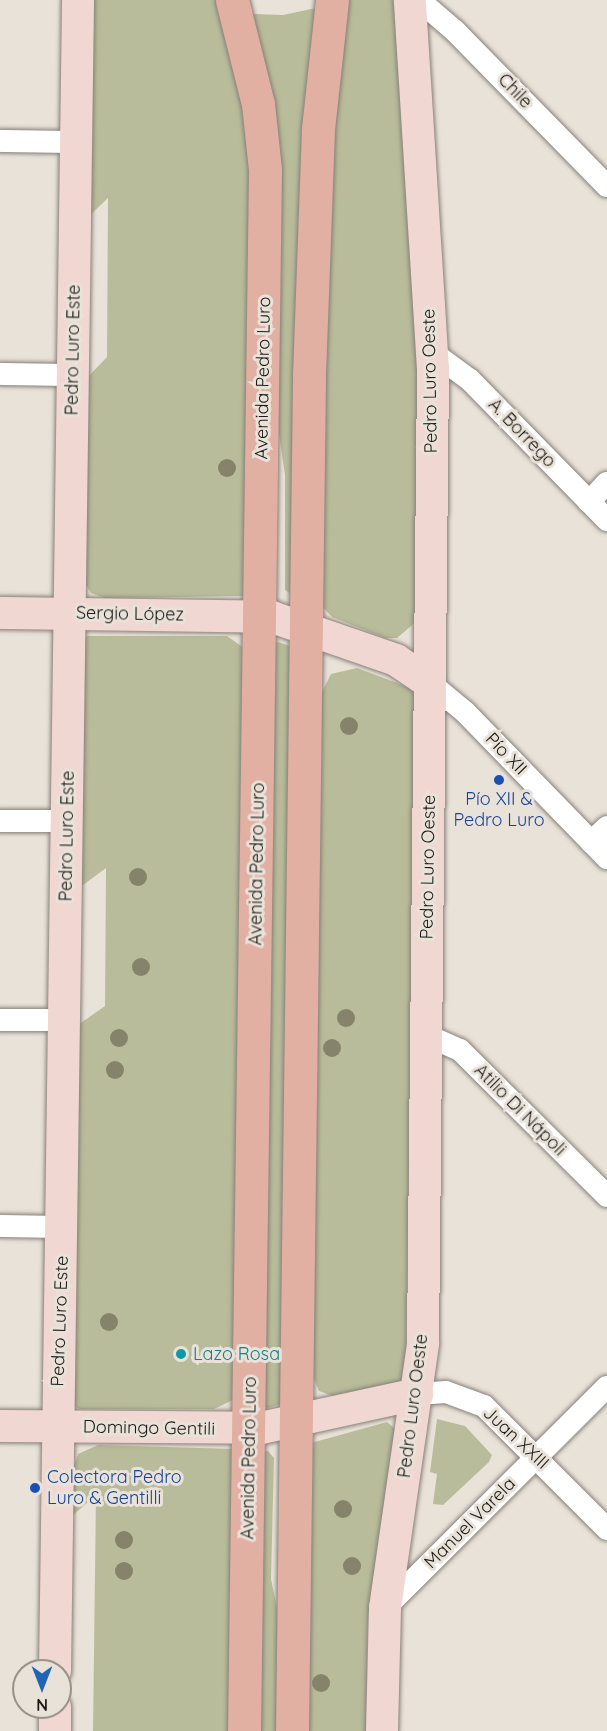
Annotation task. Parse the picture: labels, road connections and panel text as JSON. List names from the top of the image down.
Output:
{
  "streets": {
    "main road": ["Avenida Pedro Luro"],
    "street": [
      "Chile",
      "Pedro Luro Este",
      "Pedro Luro Oeste",
      "A. Borrego",
      "Sergio López",
      "Pío XII",
      "Atilio Di Nápoli",
      "Domingo Gentili",
      "Juan XXIII",
      "Manuel Varela"
    ]
  },
  "crossings": [
    ["Pedro Luro Este", "Sergio López"],
    ["Pedro Luro Este", "Domingo Gentili"],
    ["Avenida Pedro Luro", "Sergio López"],
    ["Avenida Pedro Luro", "Pío XII"],
    ["Avenida Pedro Luro", "Domingo Gentili"],
    ["Pedro Luro Oeste", "A. Borrego"],
    ["Pedro Luro Oeste", "Pío XII"],
    ["Pedro Luro Oeste", "Atilio Di Nápoli"],
    ["Pedro Luro Oeste", "Juan XXIII"],
    ["Pedro Luro Oeste", "Manuel Varela"],
    ["Sergio López", "Pío XII"],
    ["Domingo Gentili", "Juan XXIII"],
    ["Juan XXIII", "Manuel Varela"]
  ],
  "places": ["Pío XII & Pedro Luro", "Lazo Rosa", "Colectora Pedro Luro & Gentilli"],
  "north": "bottom"
}
